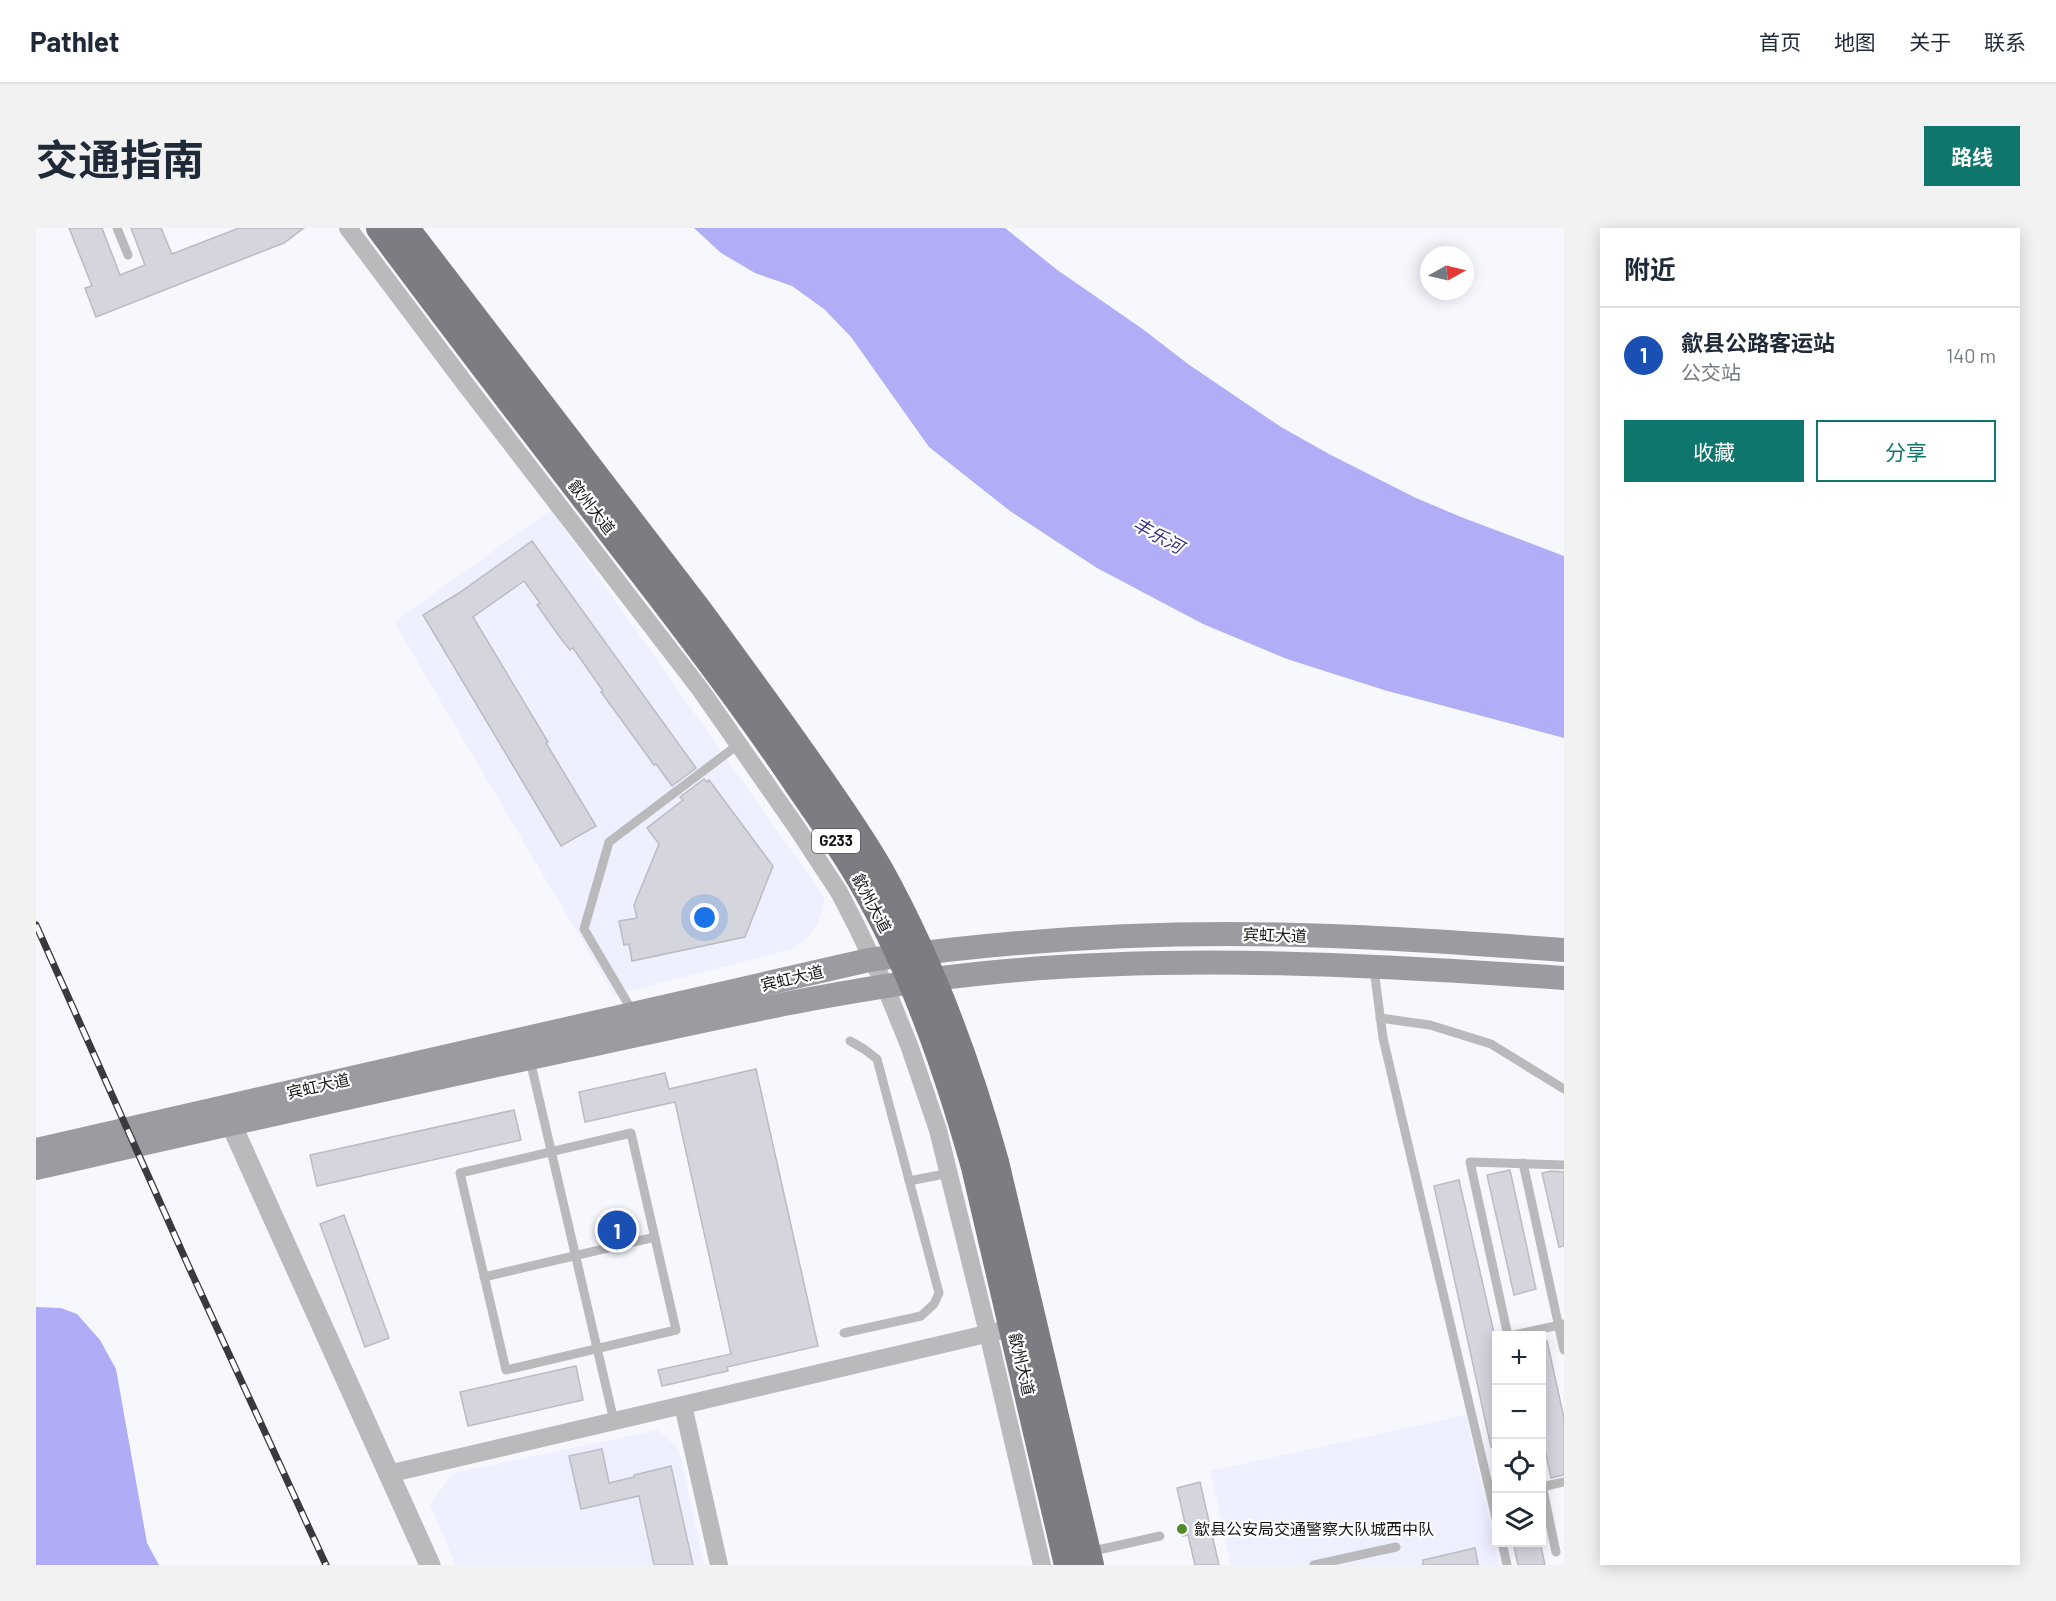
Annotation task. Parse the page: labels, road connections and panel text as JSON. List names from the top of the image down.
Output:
{
  "streets": {
    "highway": ["歙州大道", "G233"],
    "main road": ["宾虹大道"]
  },
  "crossings": [
    ["歙州大道", "宾虹大道"]
  ],
  "water": ["丰乐河"],
  "places": ["歙县公安局交通警察大队城西中队"],
  "north": "right",
  "page": {
    "header": "Pathlet",
    "nav": [
      "首页",
      "地图",
      "关于",
      "联系"
    ],
    "title": "交通指南",
    "buttons": [
      "路线",
      ["收藏", "分享"]
    ],
    "heading": "附近",
    "list": [
      {
        "mark": "1",
        "name": "歙县公路客运站",
        "note": "公交站",
        "value": "140 m"
      }
    ],
    "pins": "1",
    "map_buttons": ["+", "−"]
  }
}
